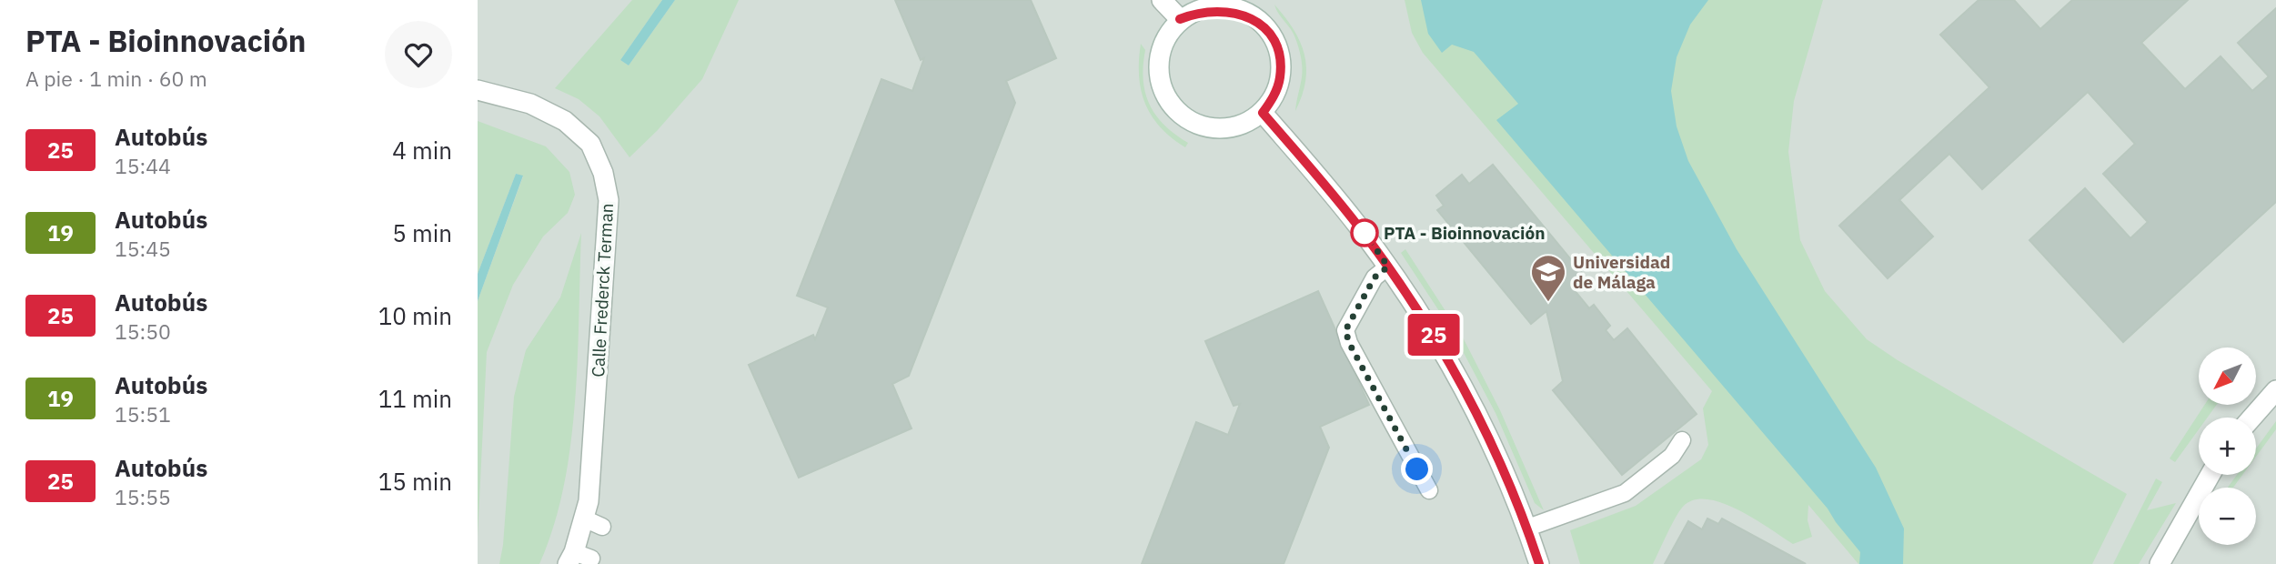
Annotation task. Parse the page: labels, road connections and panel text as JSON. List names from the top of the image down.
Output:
{
  "streets": {
    "street": ["Calle Frederck Terman"]
  },
  "places": {
    "other": ["PTA - Bioinnovación"],
    "school or university": ["Universidad de Málaga"]
  },
  "lines": ["bus line 25"],
  "north": "bottom left",
  "page": {
    "heading": ["PTA - Bioinnovación", "A pie · 1 min · 60 m"],
    "on_map": "25",
    "list": [
      {
        "mark": "25",
        "name": "Autobús",
        "note": "15:44",
        "value": "4 min"
      },
      {
        "mark": "19",
        "name": "Autobús",
        "note": "15:45",
        "value": "5 min"
      },
      {
        "mark": "25",
        "name": "Autobús",
        "note": "15:50",
        "value": "10 min"
      },
      {
        "mark": "19",
        "name": "Autobús",
        "note": "15:51",
        "value": "11 min"
      },
      {
        "mark": "25",
        "name": "Autobús",
        "note": "15:55",
        "value": "15 min"
      }
    ],
    "map_buttons": ["+", "−"]
  }
}
